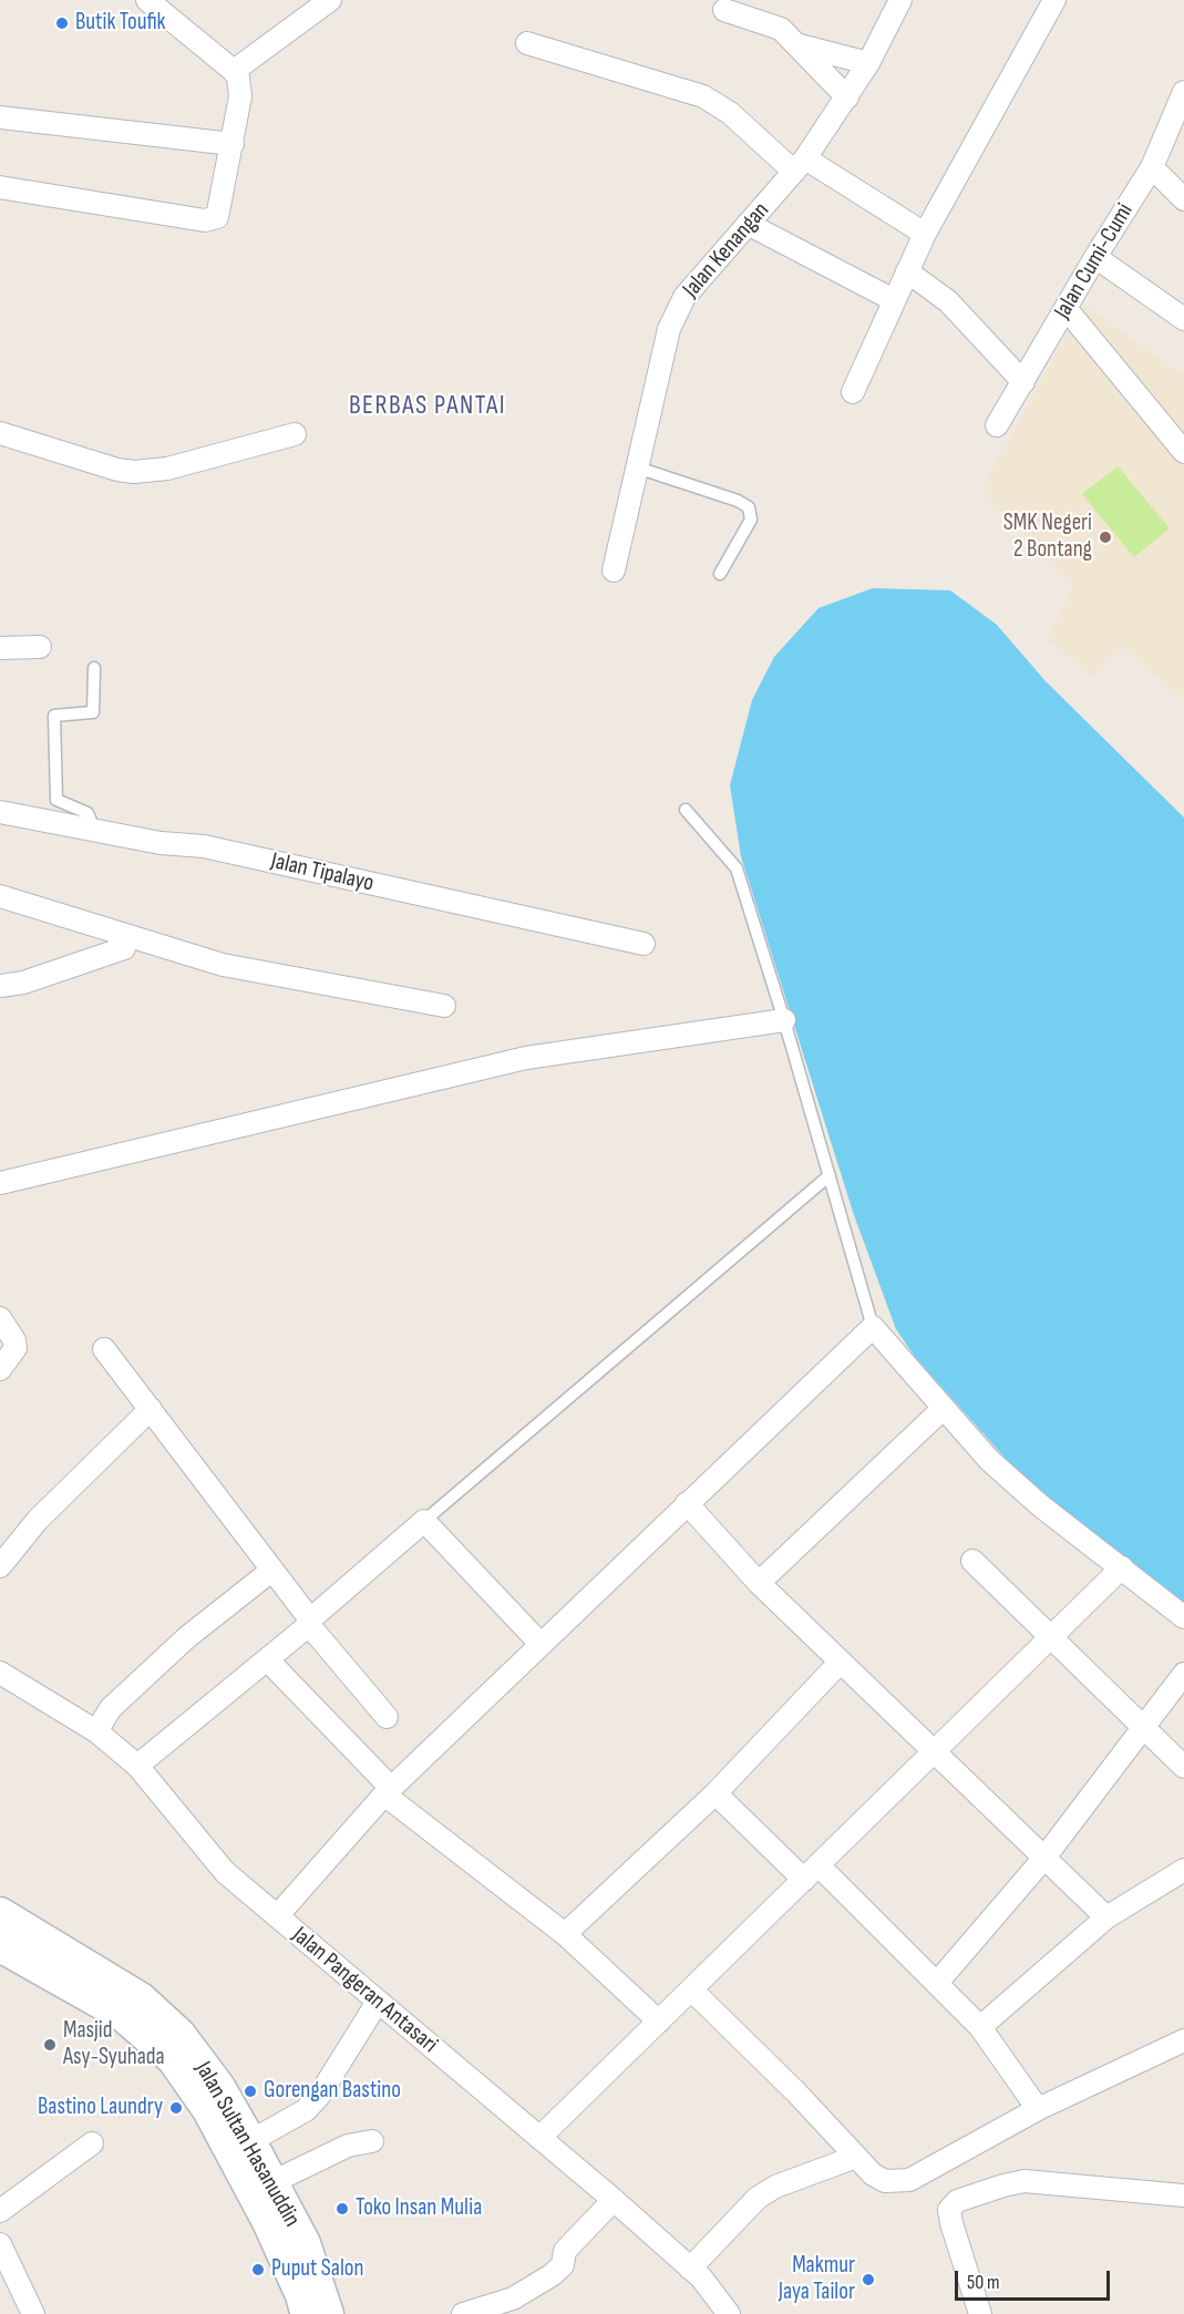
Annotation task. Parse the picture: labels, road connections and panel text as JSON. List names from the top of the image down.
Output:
{
  "streets": {
    "street": [
      "Jalan Kenangan",
      "Jalan Cumi-Cumi",
      "Jalan Tipalayo",
      "Jalan Pangeran Antasari",
      "Jalan Sultan Hasanuddin"
    ]
  },
  "districts": ["BERBAS PANTAI"],
  "places": [
    "Butik Toufik",
    "SMK Negeri 2 Bontang",
    "Masjid Asy-Syuhada",
    "Gorengan Bastino",
    "Bastino Laundry",
    "Toko Insan Mulia",
    "Puput Salon",
    "Makmur Jaya Tailor"
  ],
  "scale_bar": "50 m"
}
